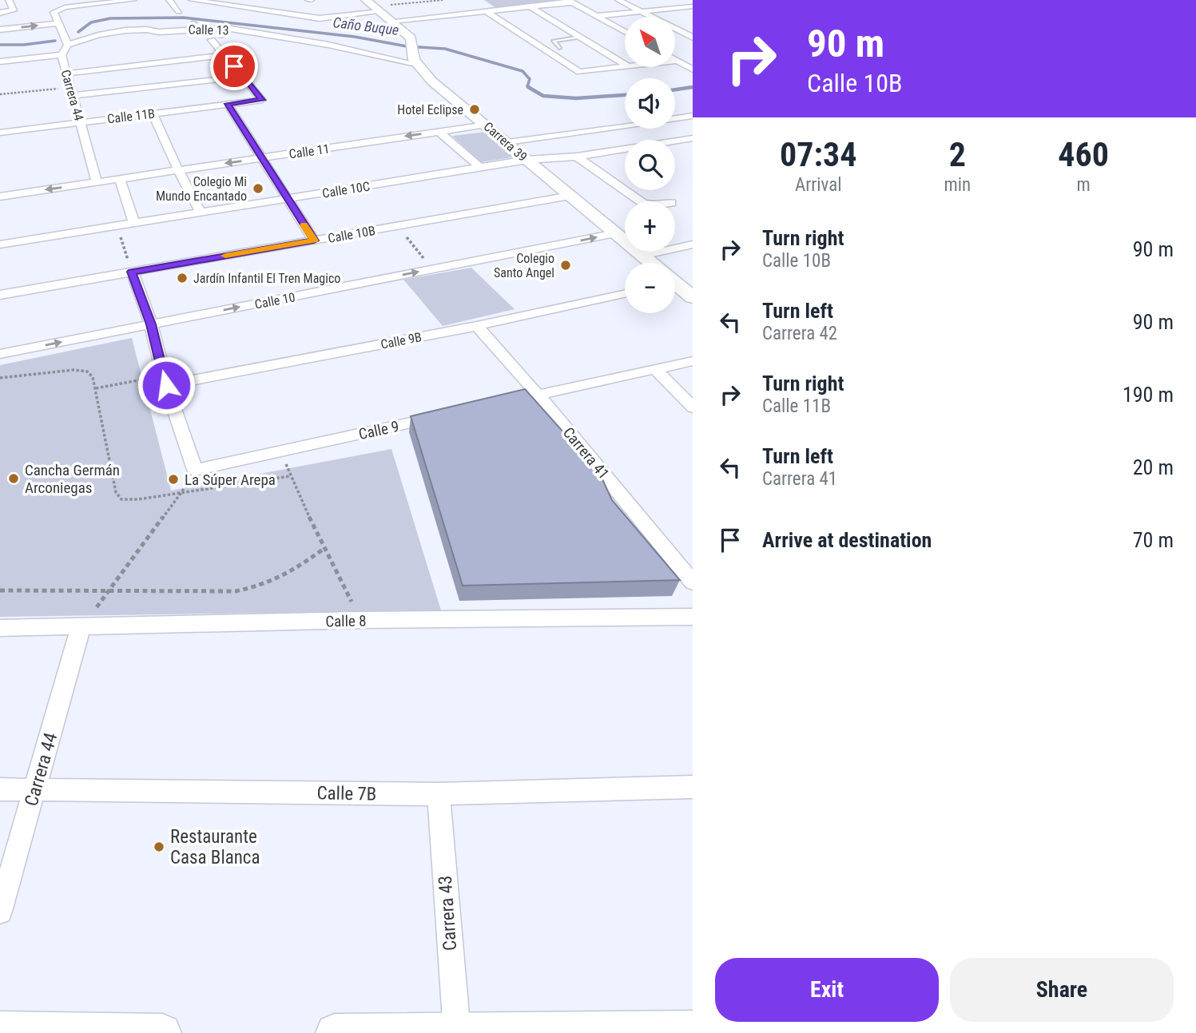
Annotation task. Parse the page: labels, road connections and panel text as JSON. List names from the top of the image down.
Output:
{
  "streets": {
    "street": [
      "Calle 13",
      "Carrera 44",
      "Calle 11B",
      "Carrera 39",
      "Calle 11",
      "Calle 10C",
      "Calle 10B",
      "Calle 10",
      "Calle 9B",
      "Calle 9",
      "Carrera 41",
      "Calle 8",
      "Calle 7B",
      "Carrera 43"
    ]
  },
  "crossings": [
    ["Calle 13", "Carrera 44"],
    ["Calle 13", "Carrera 39"],
    ["Carrera 44", "Calle 11B"],
    ["Carrera 44", "Calle 11"],
    ["Carrera 44", "Calle 8"],
    ["Carrera 44", "Calle 7B"],
    ["Carrera 39", "Calle 11"],
    ["Carrera 39", "Calle 10C"],
    ["Carrera 39", "Calle 10B"],
    ["Carrera 39", "Calle 10"],
    ["Calle 9B", "Carrera 41"],
    ["Calle 7B", "Carrera 43"]
  ],
  "water": ["Caño Buque"],
  "places": [
    "Hotel Eclipse",
    "Colegio Mi Mundo Encantado",
    "Colegio Santo Angel",
    "Jardín Infantil El Tren Magico",
    "Cancha Germán Arconiegas",
    "La Súper Arepa",
    "Restaurante Casa Blanca"
  ],
  "north": "top left",
  "page": {
    "turn": ["90 m", "Calle 10B"],
    "map_buttons": ["+", "−"],
    "eta": [
      "07:34",
      "Arrival",
      "2",
      "min",
      "460",
      "m"
    ],
    "list": [
      {
        "name": "Turn right",
        "note": "Calle 10B",
        "value": "90 m"
      },
      {
        "name": "Turn left",
        "note": "Carrera 42",
        "value": "90 m"
      },
      {
        "name": "Turn right",
        "note": "Calle 11B",
        "value": "190 m"
      },
      {
        "name": "Turn left",
        "note": "Carrera 41",
        "value": "20 m"
      },
      {
        "name": "Arrive at destination",
        "value": "70 m"
      }
    ],
    "buttons": ["Exit", "Share"]
  }
}
